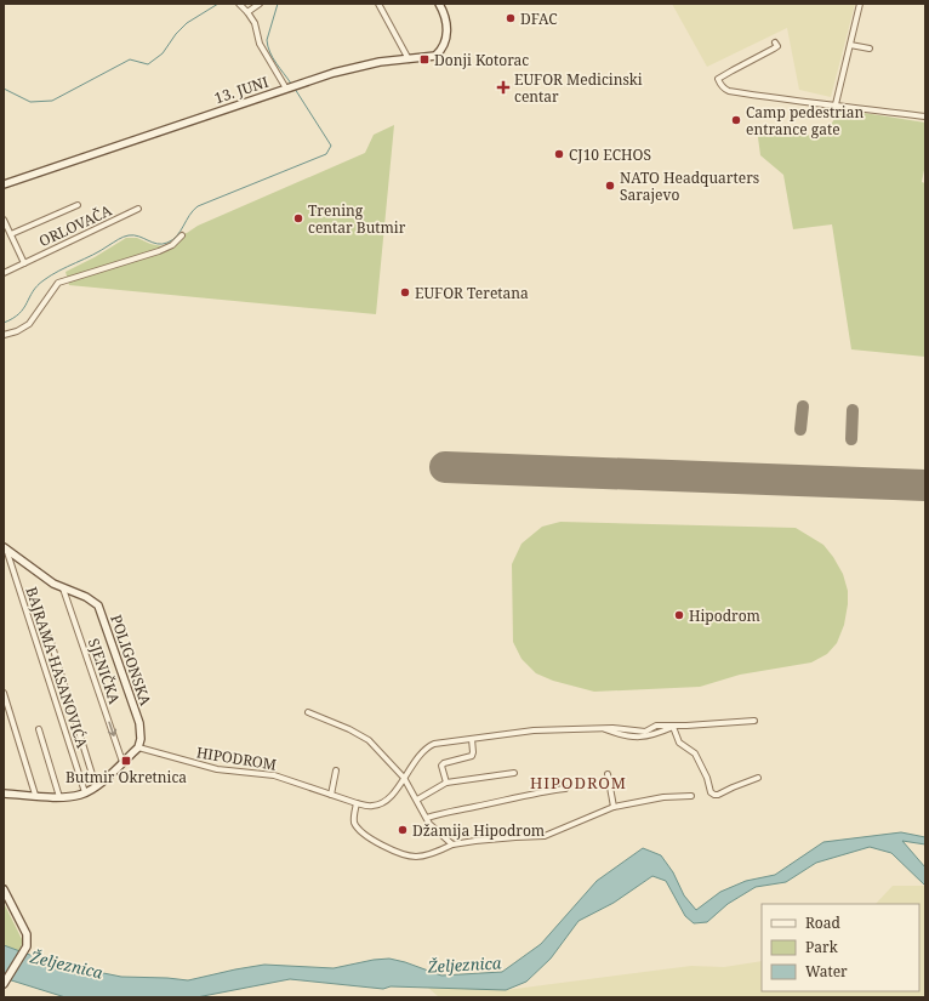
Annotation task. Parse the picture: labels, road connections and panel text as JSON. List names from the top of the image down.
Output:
{
  "streets": {
    "street": [
      "13. JUNI",
      "ORLOVAČA",
      "POLIGONSKA",
      "BAJRAMA HASANOVIĆA",
      "SJENIČKA",
      "HIPODROM"
    ]
  },
  "crossings": [
    ["POLIGONSKA", "BAJRAMA HASANOVIĆA"],
    ["POLIGONSKA", "SJENIČKA"],
    ["POLIGONSKA", "HIPODROM"]
  ],
  "districts": ["HIPODROM"],
  "water": ["Željeznica"],
  "places": {
    "other": [
      "DFAC",
      "Camp pedestrian entrance gate",
      "CJ10 ECHOS",
      "NATO Headquarters Sarajevo",
      "Trening centar Butmir",
      "EUFOR Teretana",
      "Hipodrom",
      "Džamija Hipodrom"
    ],
    "transit": ["Donji Kotorac", "Butmir Okretnica"],
    "health": ["EUFOR Medicinski centar"]
  },
  "legend": ["Road", "Park", "Water"]
}
